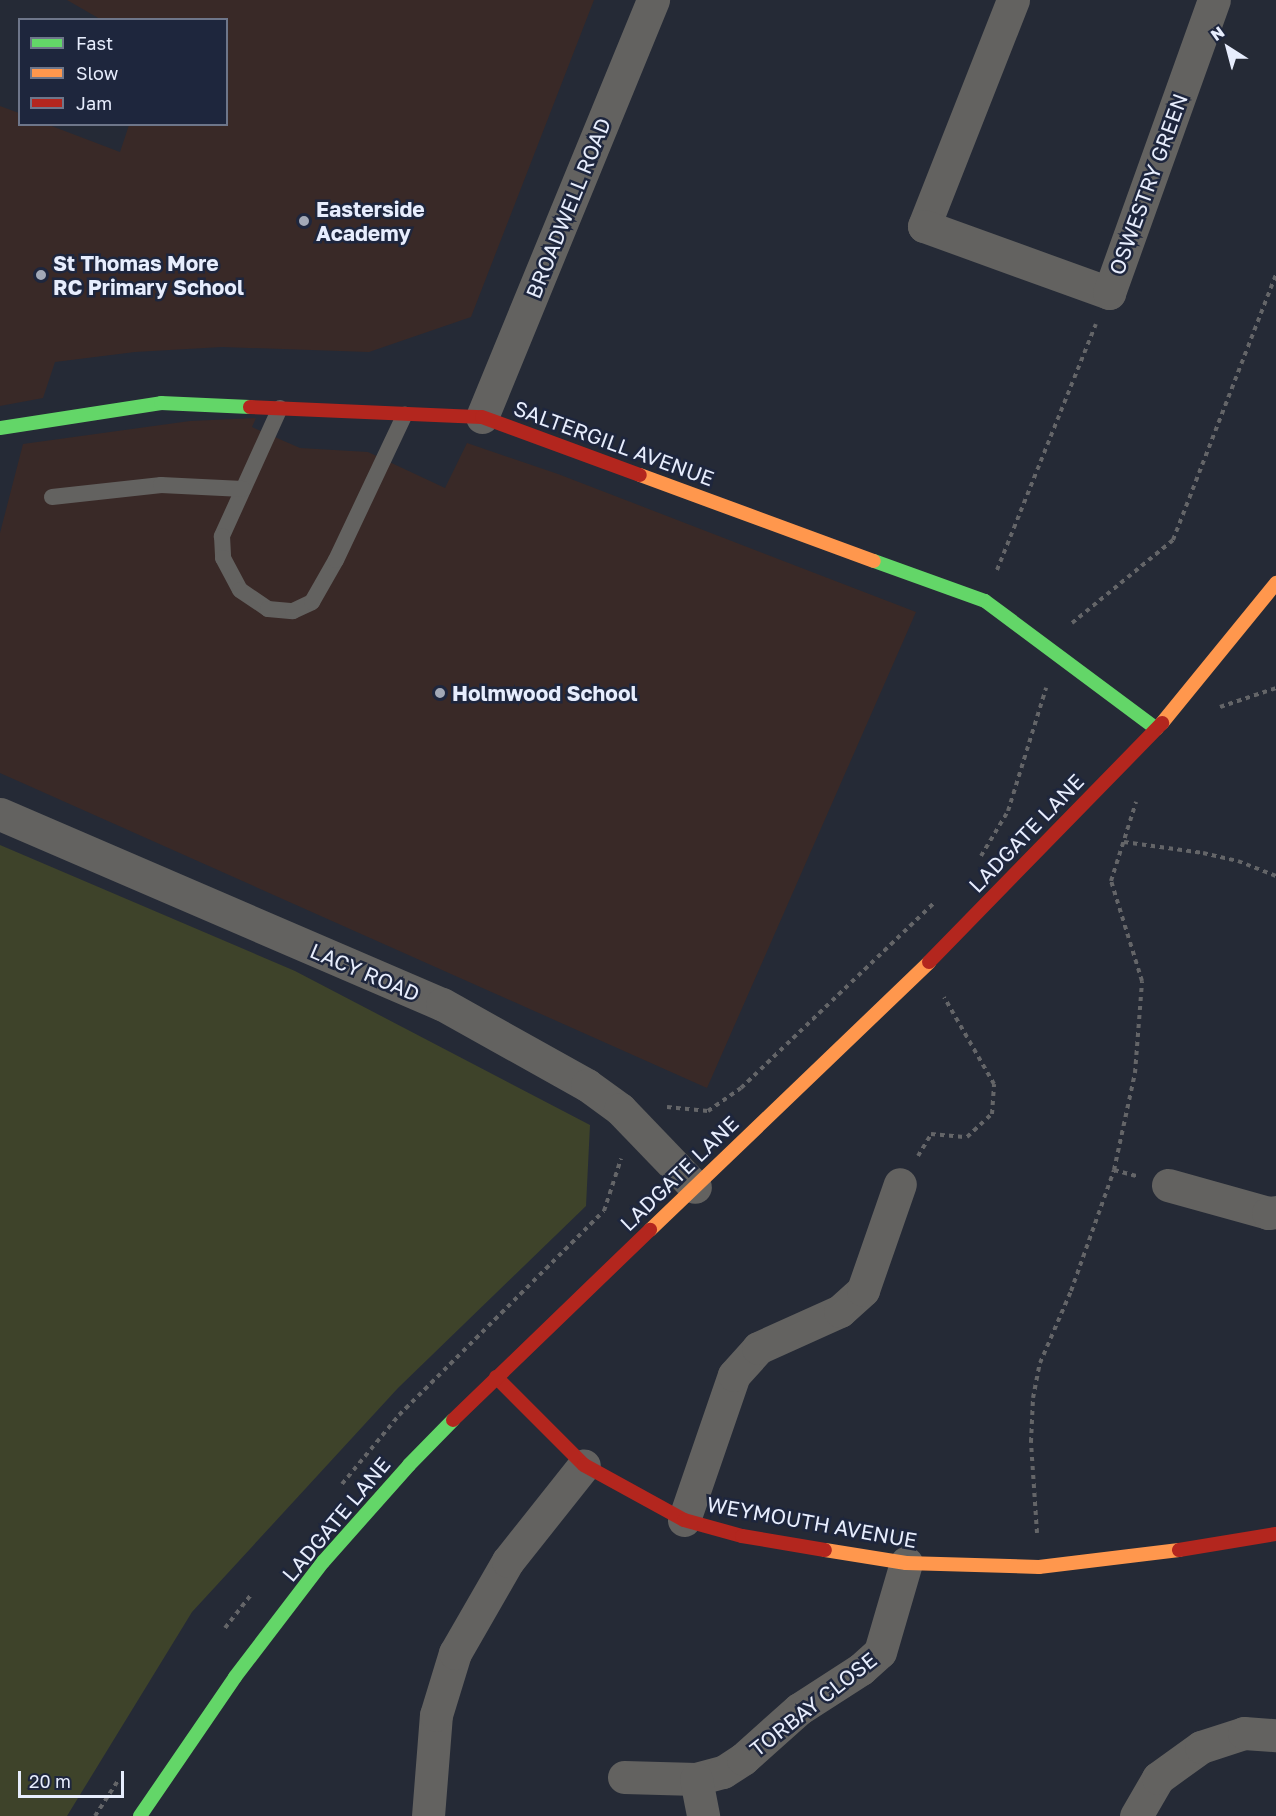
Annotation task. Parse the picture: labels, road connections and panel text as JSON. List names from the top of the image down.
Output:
{
  "streets": {
    "street": [
      "OSWESTRY GREEN",
      "BROADWELL ROAD",
      "SALTERGILL AVENUE",
      "LADGATE LANE",
      "LACY ROAD",
      "WEYMOUTH AVENUE",
      "TORBAY CLOSE"
    ]
  },
  "crossings": [
    ["BROADWELL ROAD", "SALTERGILL AVENUE"],
    ["SALTERGILL AVENUE", "LADGATE LANE"],
    ["LADGATE LANE", "LACY ROAD"],
    ["LADGATE LANE", "WEYMOUTH AVENUE"],
    ["WEYMOUTH AVENUE", "TORBAY CLOSE"]
  ],
  "places": ["Easterside Academy", "St Thomas More RC Primary School", "Holmwood School"],
  "legend": ["Fast", "Slow", "Jam"],
  "scale_bar": "20 m",
  "north": "top left"
}
